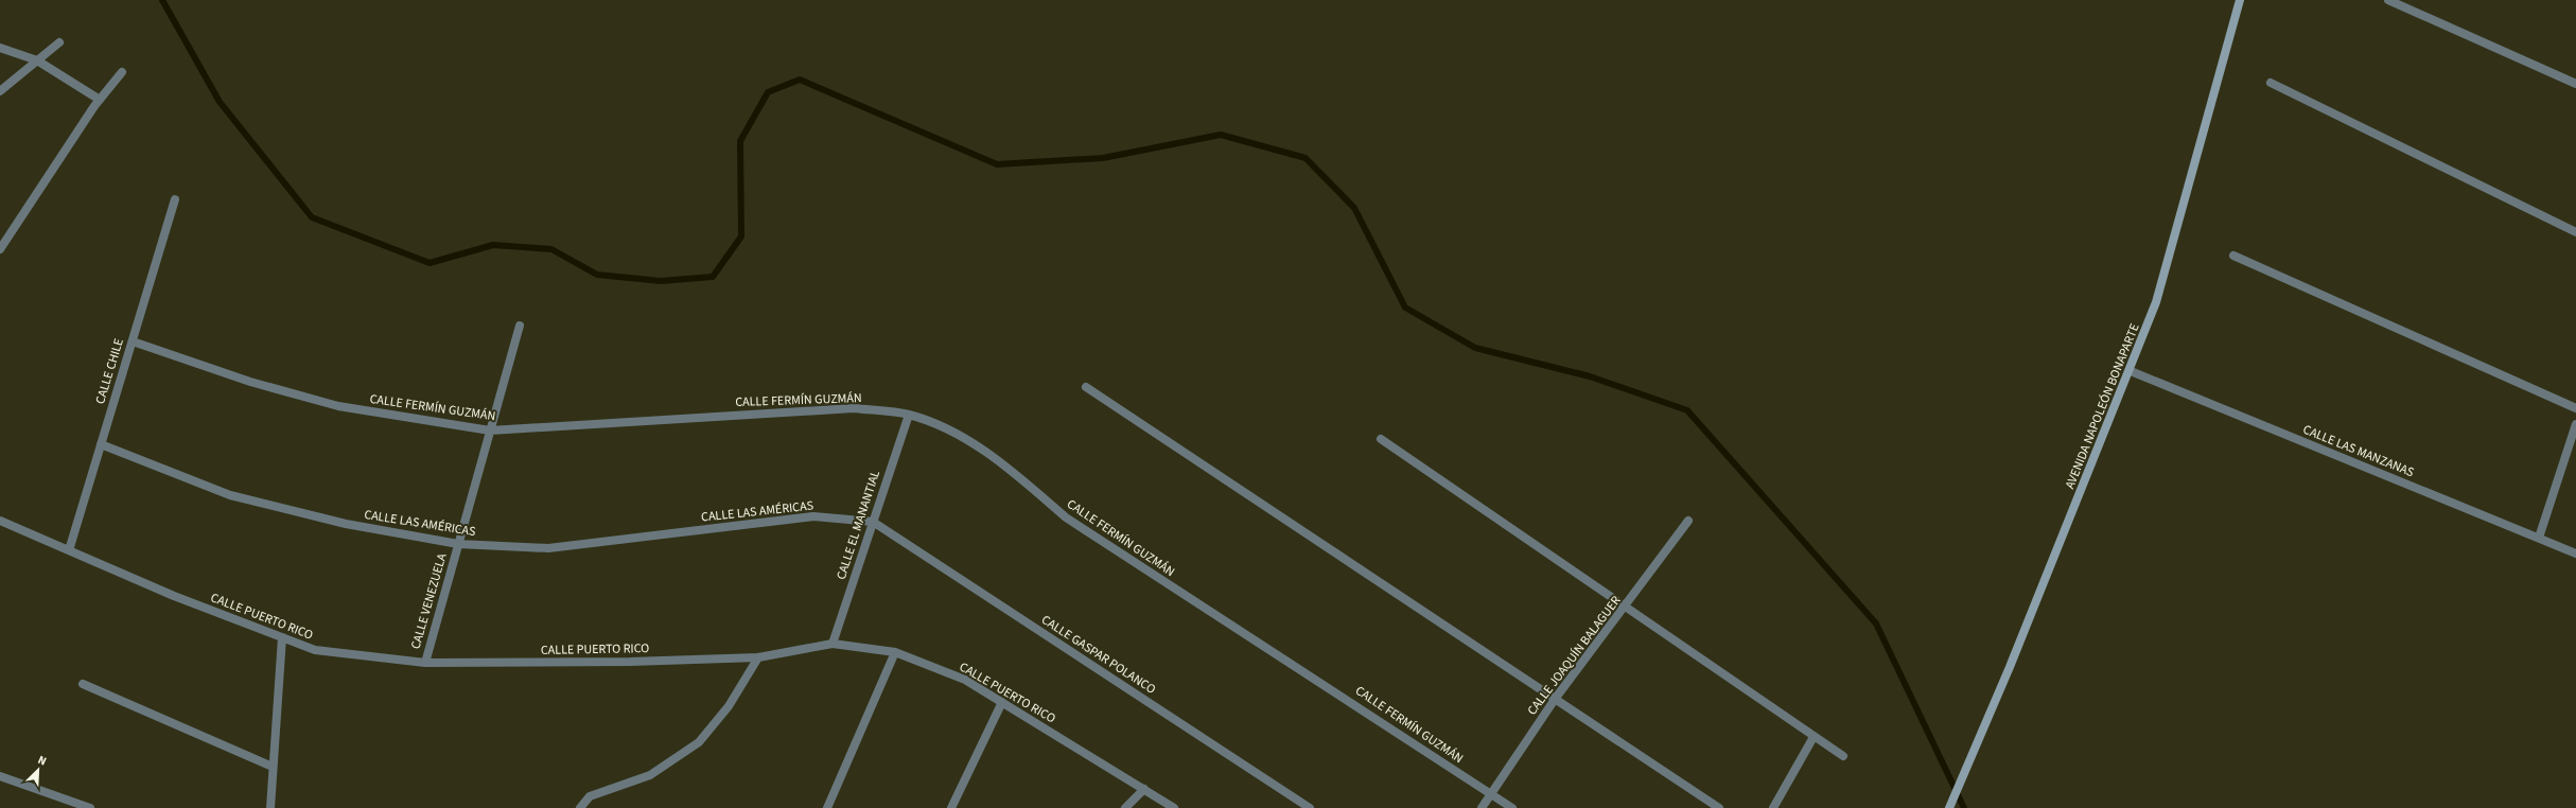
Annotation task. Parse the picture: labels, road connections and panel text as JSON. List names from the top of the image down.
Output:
{
  "streets": {
    "main road": ["AVENIDA NAPOLEÓN BONAPARTE"],
    "street": [
      "CALLE CHILE",
      "CALLE FERMÍN GUZMÁN",
      "CALLE LAS MANZANAS",
      "CALLE LAS AMÉRICAS",
      "CALLE EL MANANTIAL",
      "CALLE VENEZUELA",
      "CALLE PUERTO RICO",
      "CALLE GASPAR POLANCO",
      "CALLE JOAQUÍN BALAGUER"
    ]
  },
  "crossings": [
    ["CALLE CHILE", "CALLE FERMÍN GUZMÁN"],
    ["CALLE CHILE", "CALLE LAS AMÉRICAS"],
    ["CALLE CHILE", "CALLE PUERTO RICO"],
    ["CALLE FERMÍN GUZMÁN", "CALLE EL MANANTIAL"],
    ["CALLE FERMÍN GUZMÁN", "CALLE VENEZUELA"],
    ["CALLE FERMÍN GUZMÁN", "CALLE JOAQUÍN BALAGUER"],
    ["AVENIDA NAPOLEÓN BONAPARTE", "CALLE LAS MANZANAS"],
    ["CALLE LAS AMÉRICAS", "CALLE EL MANANTIAL"],
    ["CALLE LAS AMÉRICAS", "CALLE VENEZUELA"],
    ["CALLE LAS AMÉRICAS", "CALLE GASPAR POLANCO"],
    ["CALLE EL MANANTIAL", "CALLE PUERTO RICO"],
    ["CALLE EL MANANTIAL", "CALLE GASPAR POLANCO"],
    ["CALLE VENEZUELA", "CALLE PUERTO RICO"]
  ],
  "north": "top right"
}
